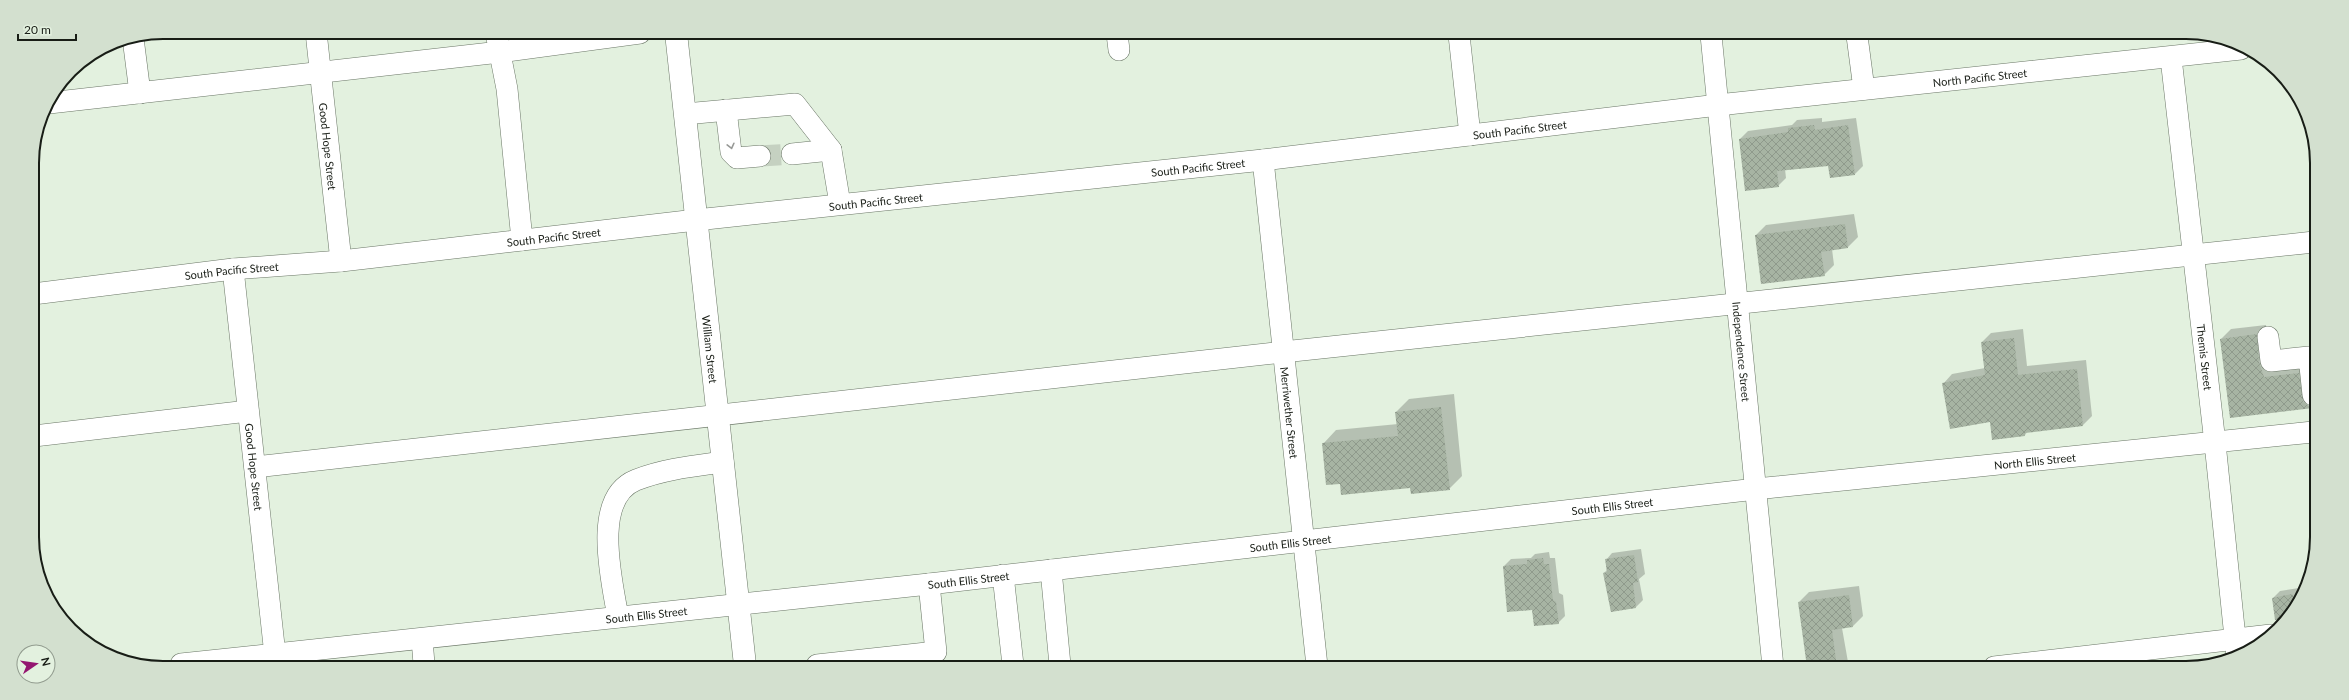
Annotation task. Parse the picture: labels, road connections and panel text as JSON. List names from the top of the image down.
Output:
{
  "streets": {
    "main road": ["William Street"],
    "street": [
      "North Pacific Street",
      "South Pacific Street",
      "Good Hope Street",
      "Independence Street",
      "Themis Street",
      "Merriwether Street",
      "North Ellis Street",
      "South Ellis Street"
    ]
  },
  "crossings": [
    ["North Pacific Street", "South Pacific Street"],
    ["North Pacific Street", "Independence Street"],
    ["North Pacific Street", "Themis Street"],
    ["South Pacific Street", "Good Hope Street"],
    ["South Pacific Street", "William Street"],
    ["South Pacific Street", "Independence Street"],
    ["South Pacific Street", "Merriwether Street"],
    ["Good Hope Street", "South Ellis Street"],
    ["William Street", "South Ellis Street"],
    ["Independence Street", "North Ellis Street"],
    ["Independence Street", "South Ellis Street"],
    ["Themis Street", "North Ellis Street"],
    ["Merriwether Street", "South Ellis Street"],
    ["North Ellis Street", "South Ellis Street"]
  ],
  "scale_bar": "20 m",
  "north": "right"
}
